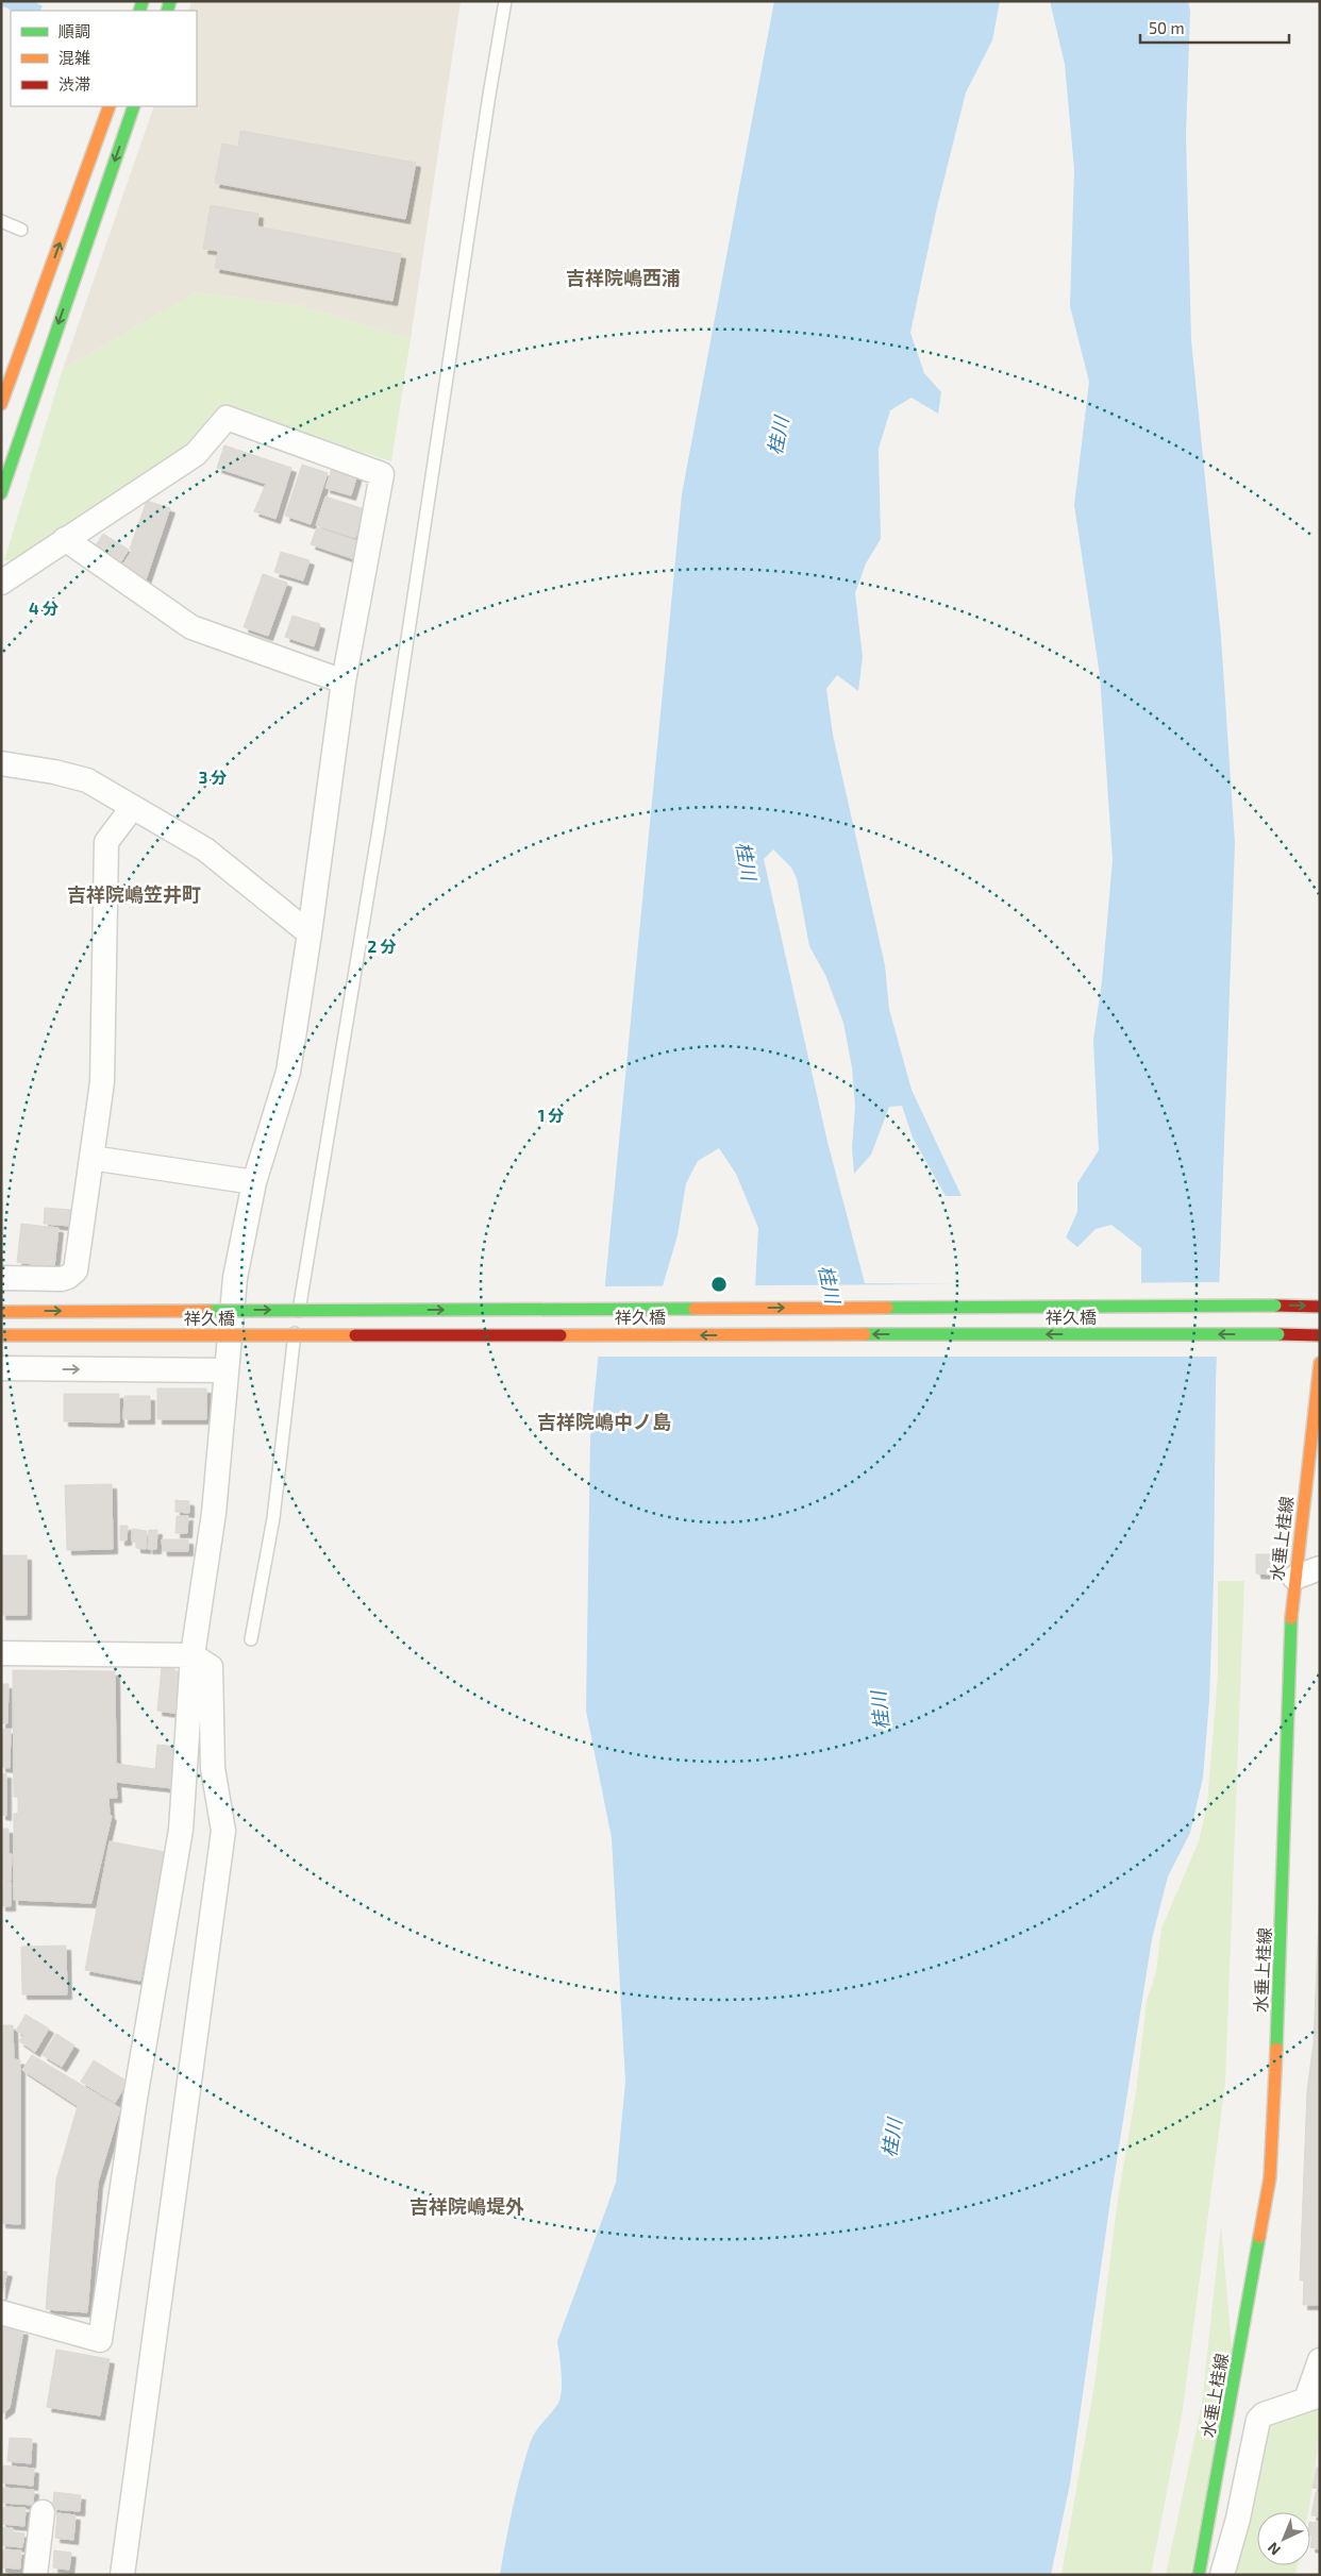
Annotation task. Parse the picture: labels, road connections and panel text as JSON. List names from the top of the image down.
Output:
{
  "streets": {
    "street": ["祥久橋", "水垂上桂線"]
  },
  "districts": [
    "吉祥院嶋西浦",
    "吉祥院嶋笠井町",
    "吉祥院嶋中ノ島",
    "吉祥院嶋堤外"
  ],
  "water": ["桂川"],
  "legend": ["順調", "混雑", "渋滞"],
  "scale_bar": "50 m",
  "north": "bottom left",
  "rings": [
    "4 分",
    "3 分",
    "2 分",
    "1 分"
  ]
}
